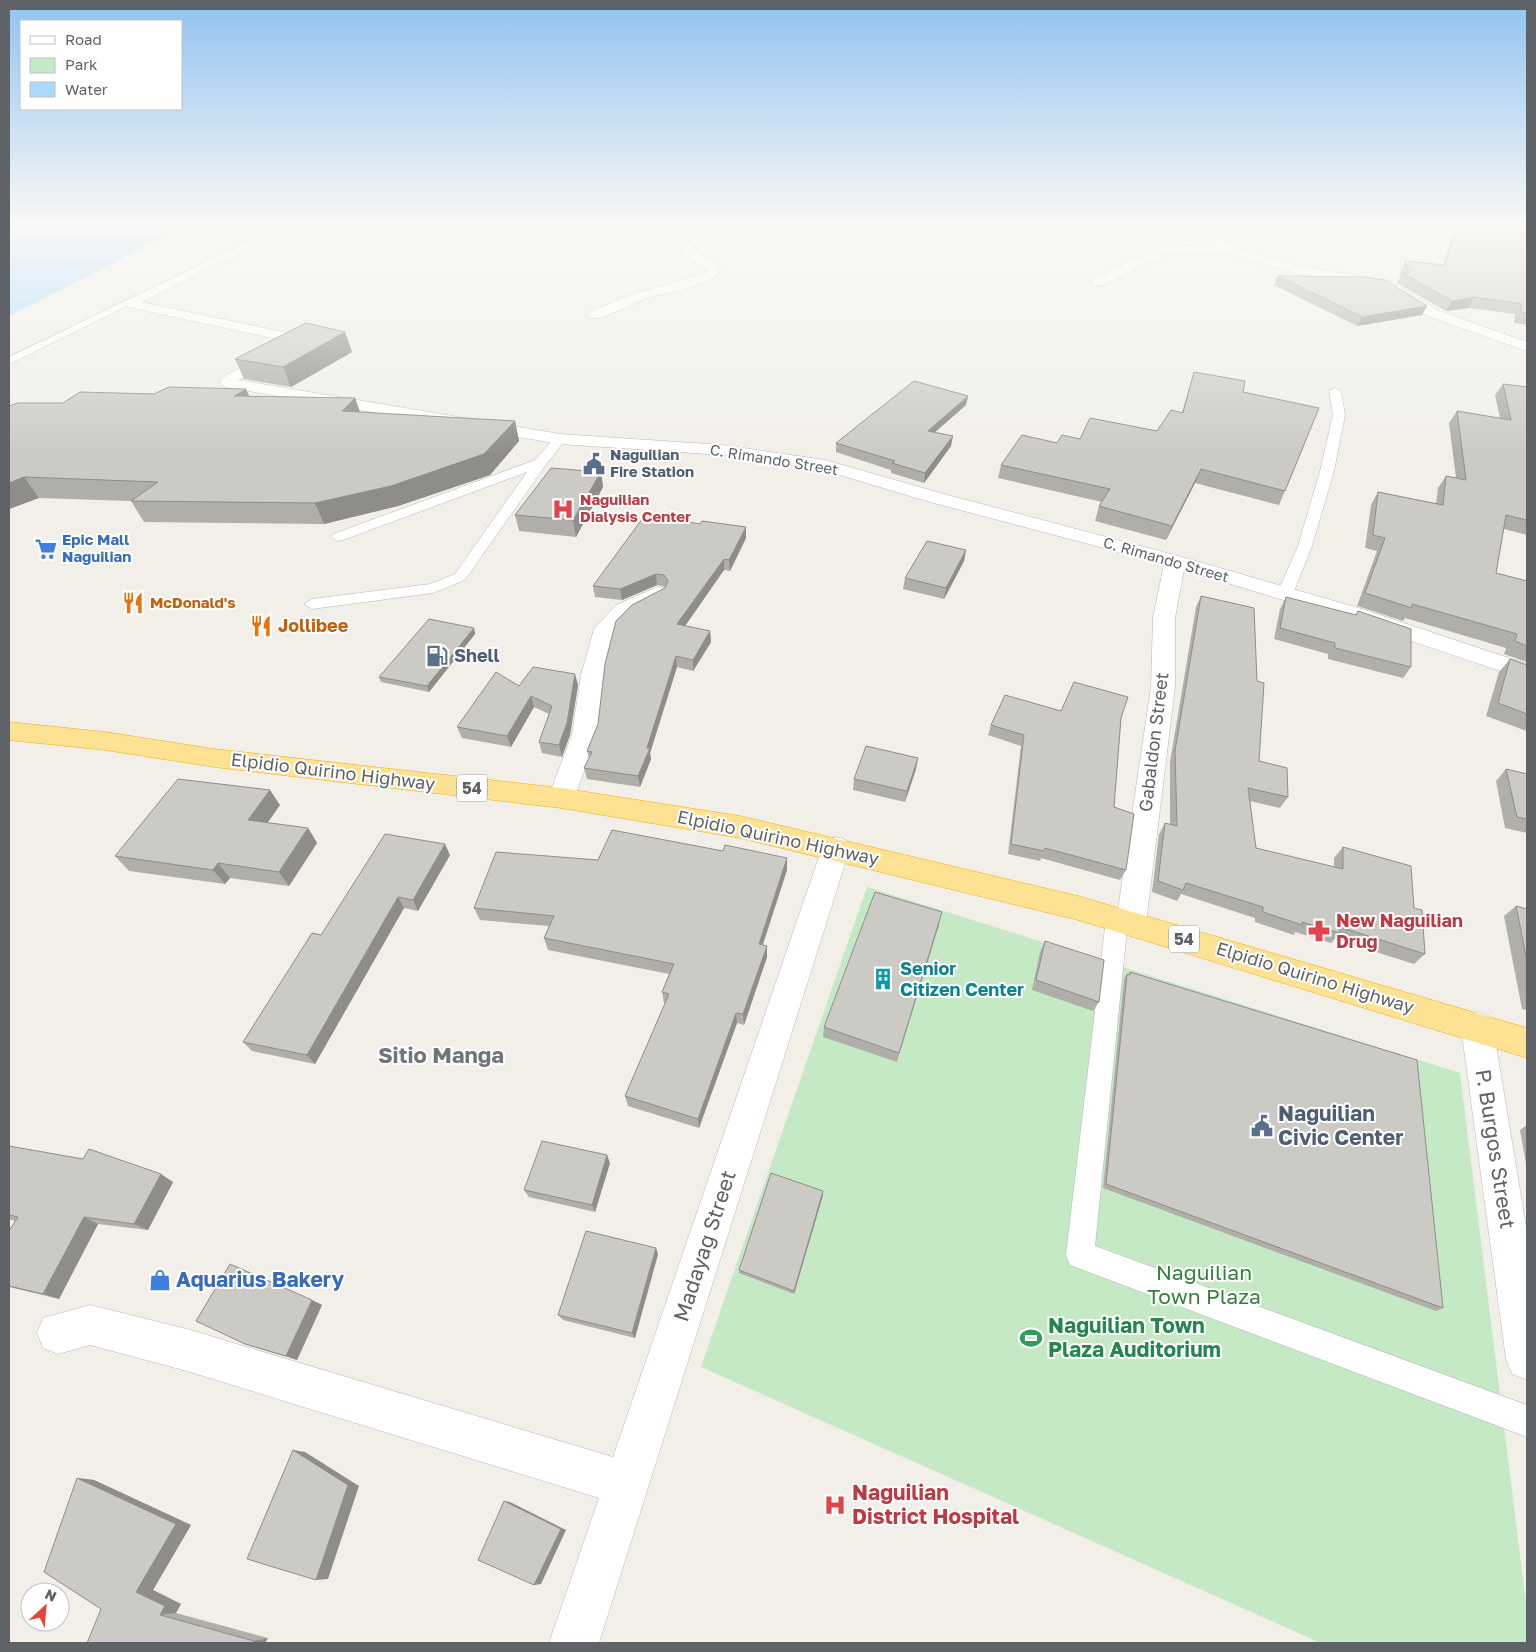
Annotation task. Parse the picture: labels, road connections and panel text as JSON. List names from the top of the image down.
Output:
{
  "streets": {
    "highway": ["Elpidio Quirino Highway", "54"],
    "street": [
      "C. Rimando Street",
      "Gabaldon Street",
      "P. Burgos Street",
      "Madayag Street"
    ]
  },
  "crossings": [
    ["C. Rimando Street", "Gabaldon Street"],
    ["Gabaldon Street", "Elpidio Quirino Highway"],
    ["Elpidio Quirino Highway", "P. Burgos Street"],
    ["Elpidio Quirino Highway", "Madayag Street"]
  ],
  "districts": ["Sitio Manga"],
  "parks": ["Naguilian Town Plaza"],
  "places": {
    "public building": ["Naguilian Fire Station", "Naguilian Civic Center"],
    "hospital": ["Naguilian Dialysis Center", "Naguilian District Hospital"],
    "supermarket": ["Epic Mall Naguilian"],
    "restaurant": ["McDonald's", "Jollibee"],
    "fuel station": ["Shell"],
    "pharmacy": ["New Naguilian Drug"],
    "building": ["Senior Citizen Center"],
    "shop": ["Aquarius Bakery"],
    "sports": ["Naguilian Town Plaza Auditorium"]
  },
  "legend": ["Road", "Park", "Water"],
  "north": "top right"
}
